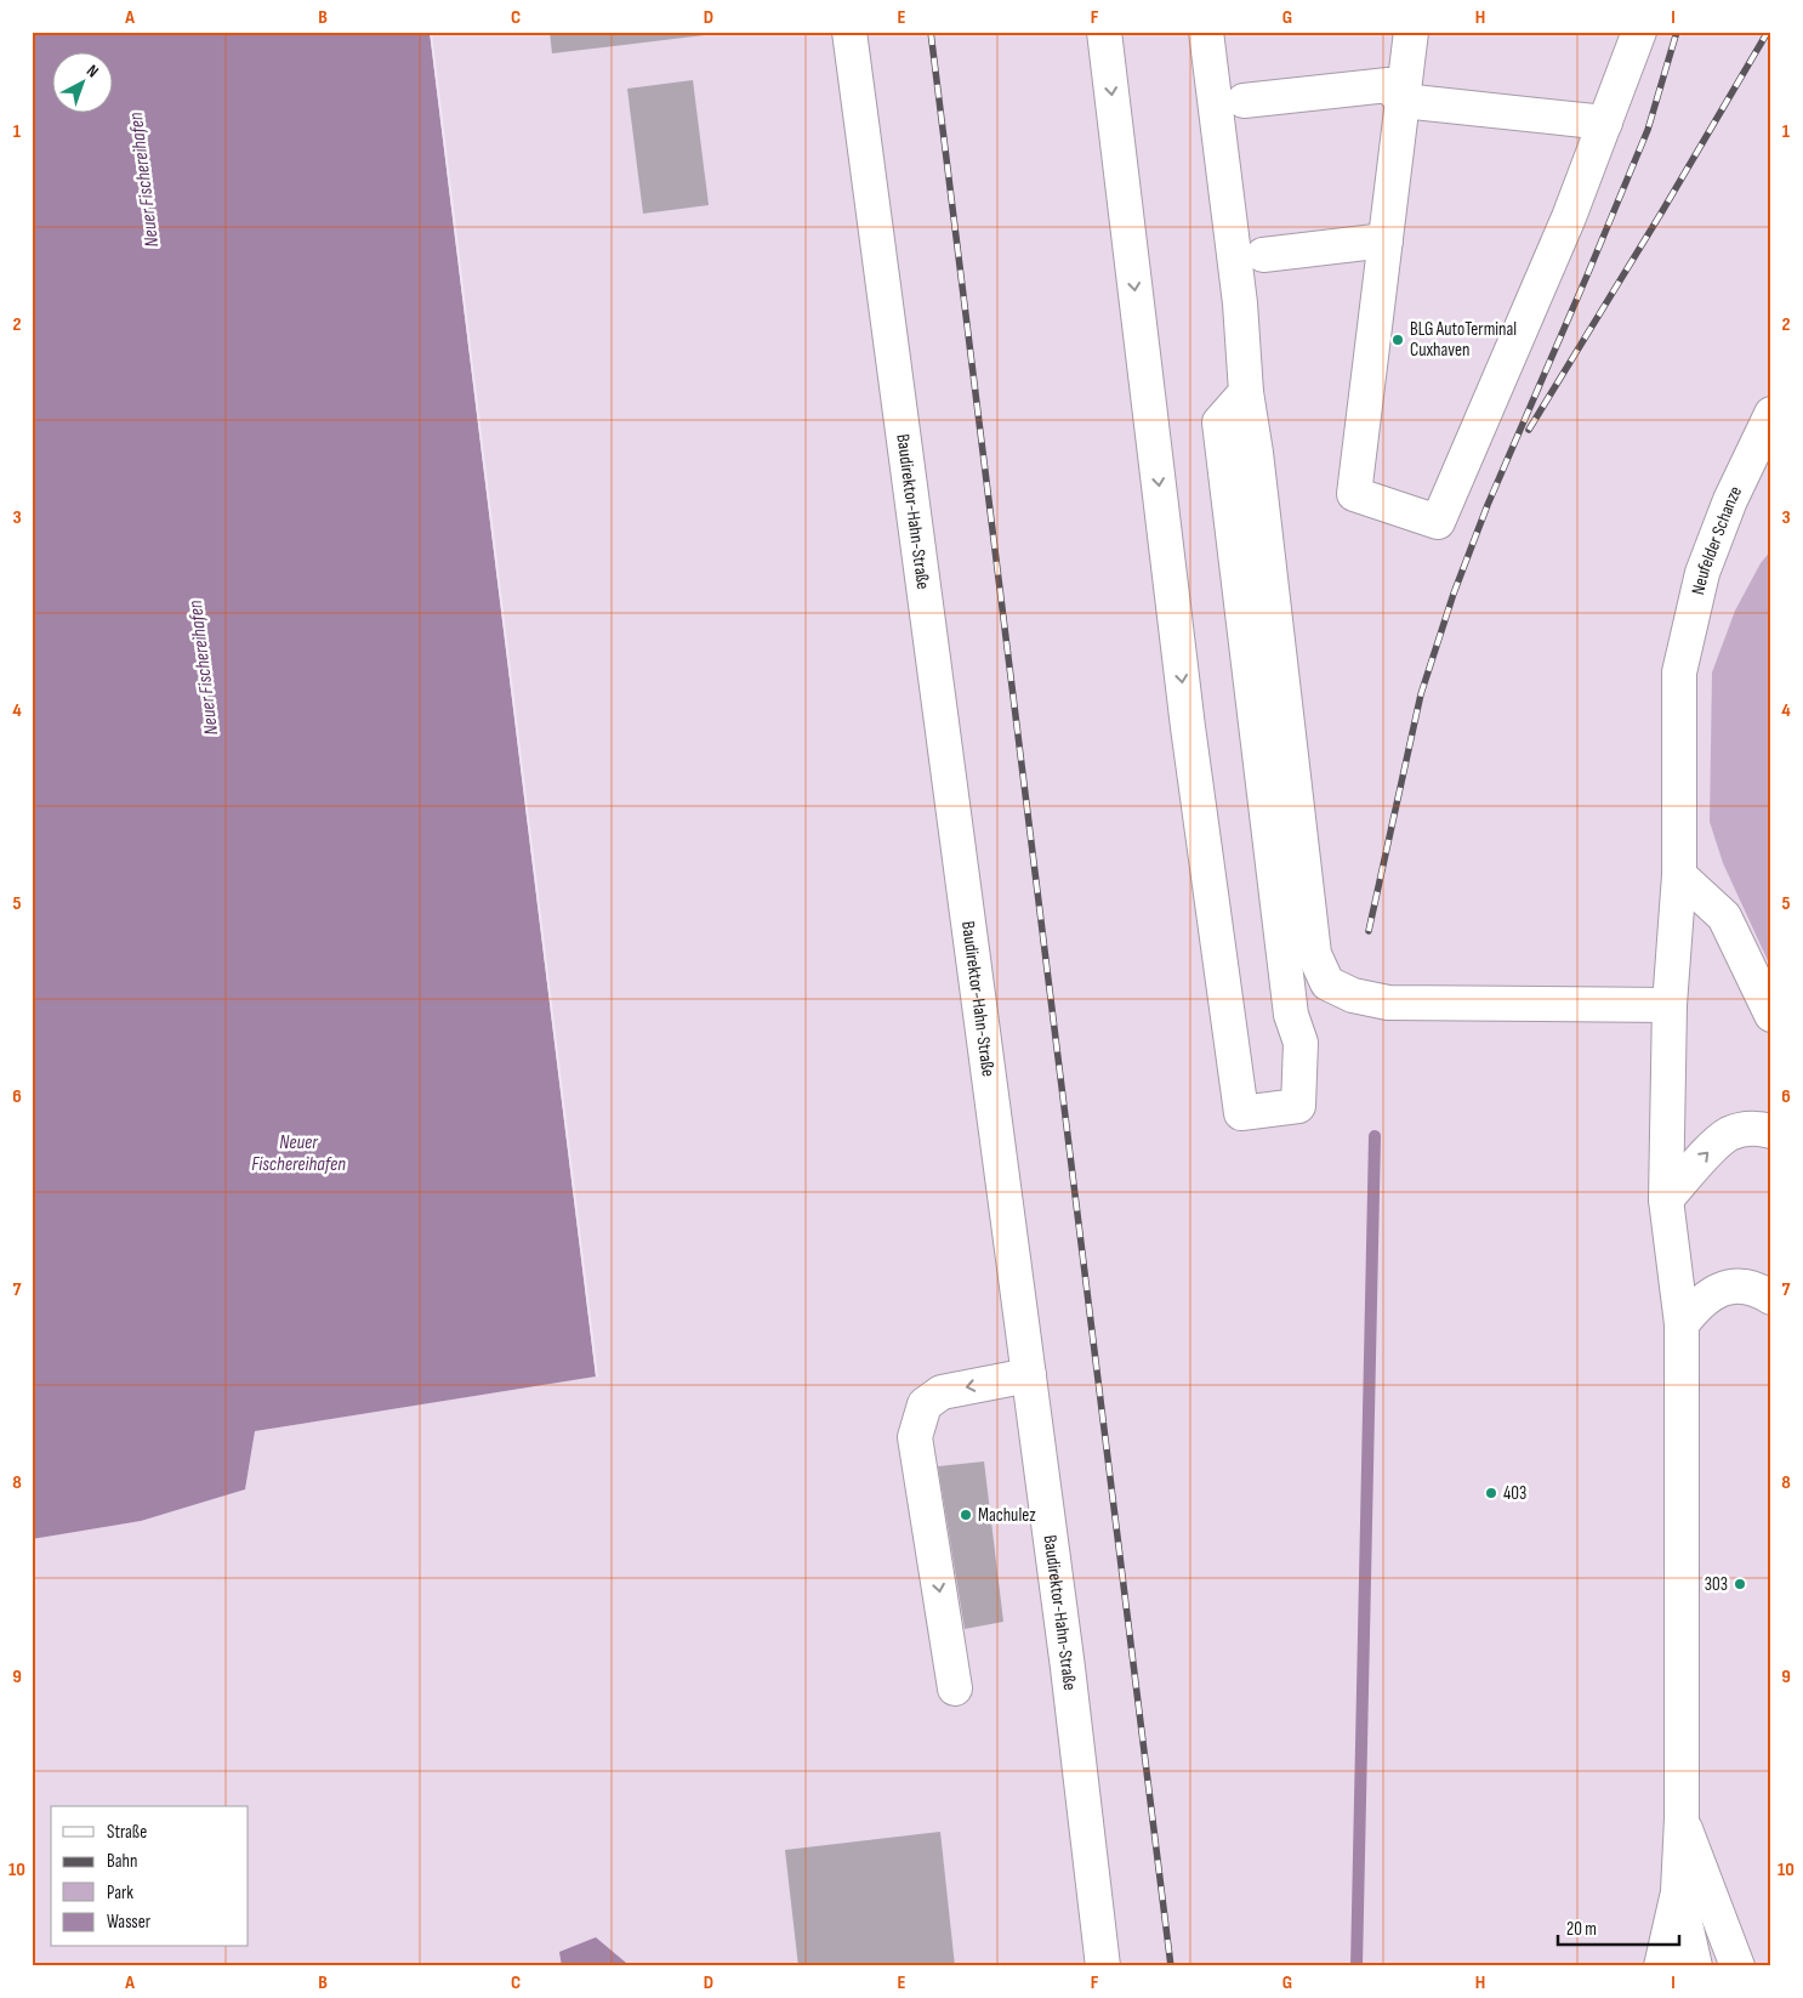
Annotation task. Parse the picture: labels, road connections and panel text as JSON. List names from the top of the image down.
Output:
{
  "streets": {
    "street": ["Baudirektor-Hahn-Straße", "Neufelder Schanze"]
  },
  "water": ["Neuer Fischereihafen"],
  "places": [
    "BLG AutoTerminal Cuxhaven",
    "403",
    "Machulez",
    "303"
  ],
  "legend": [
    "Straße",
    "Bahn",
    "Park",
    "Wasser"
  ],
  "scale_bar": "20 m",
  "north": "top right",
  "grid": {
    "columns": [
      "A",
      "B",
      "C",
      "D",
      "E",
      "F",
      "G",
      "H",
      "I"
    ],
    "rows": [
      "1",
      "2",
      "3",
      "4",
      "5",
      "6",
      "7",
      "8",
      "9",
      "10"
    ]
  }
}
